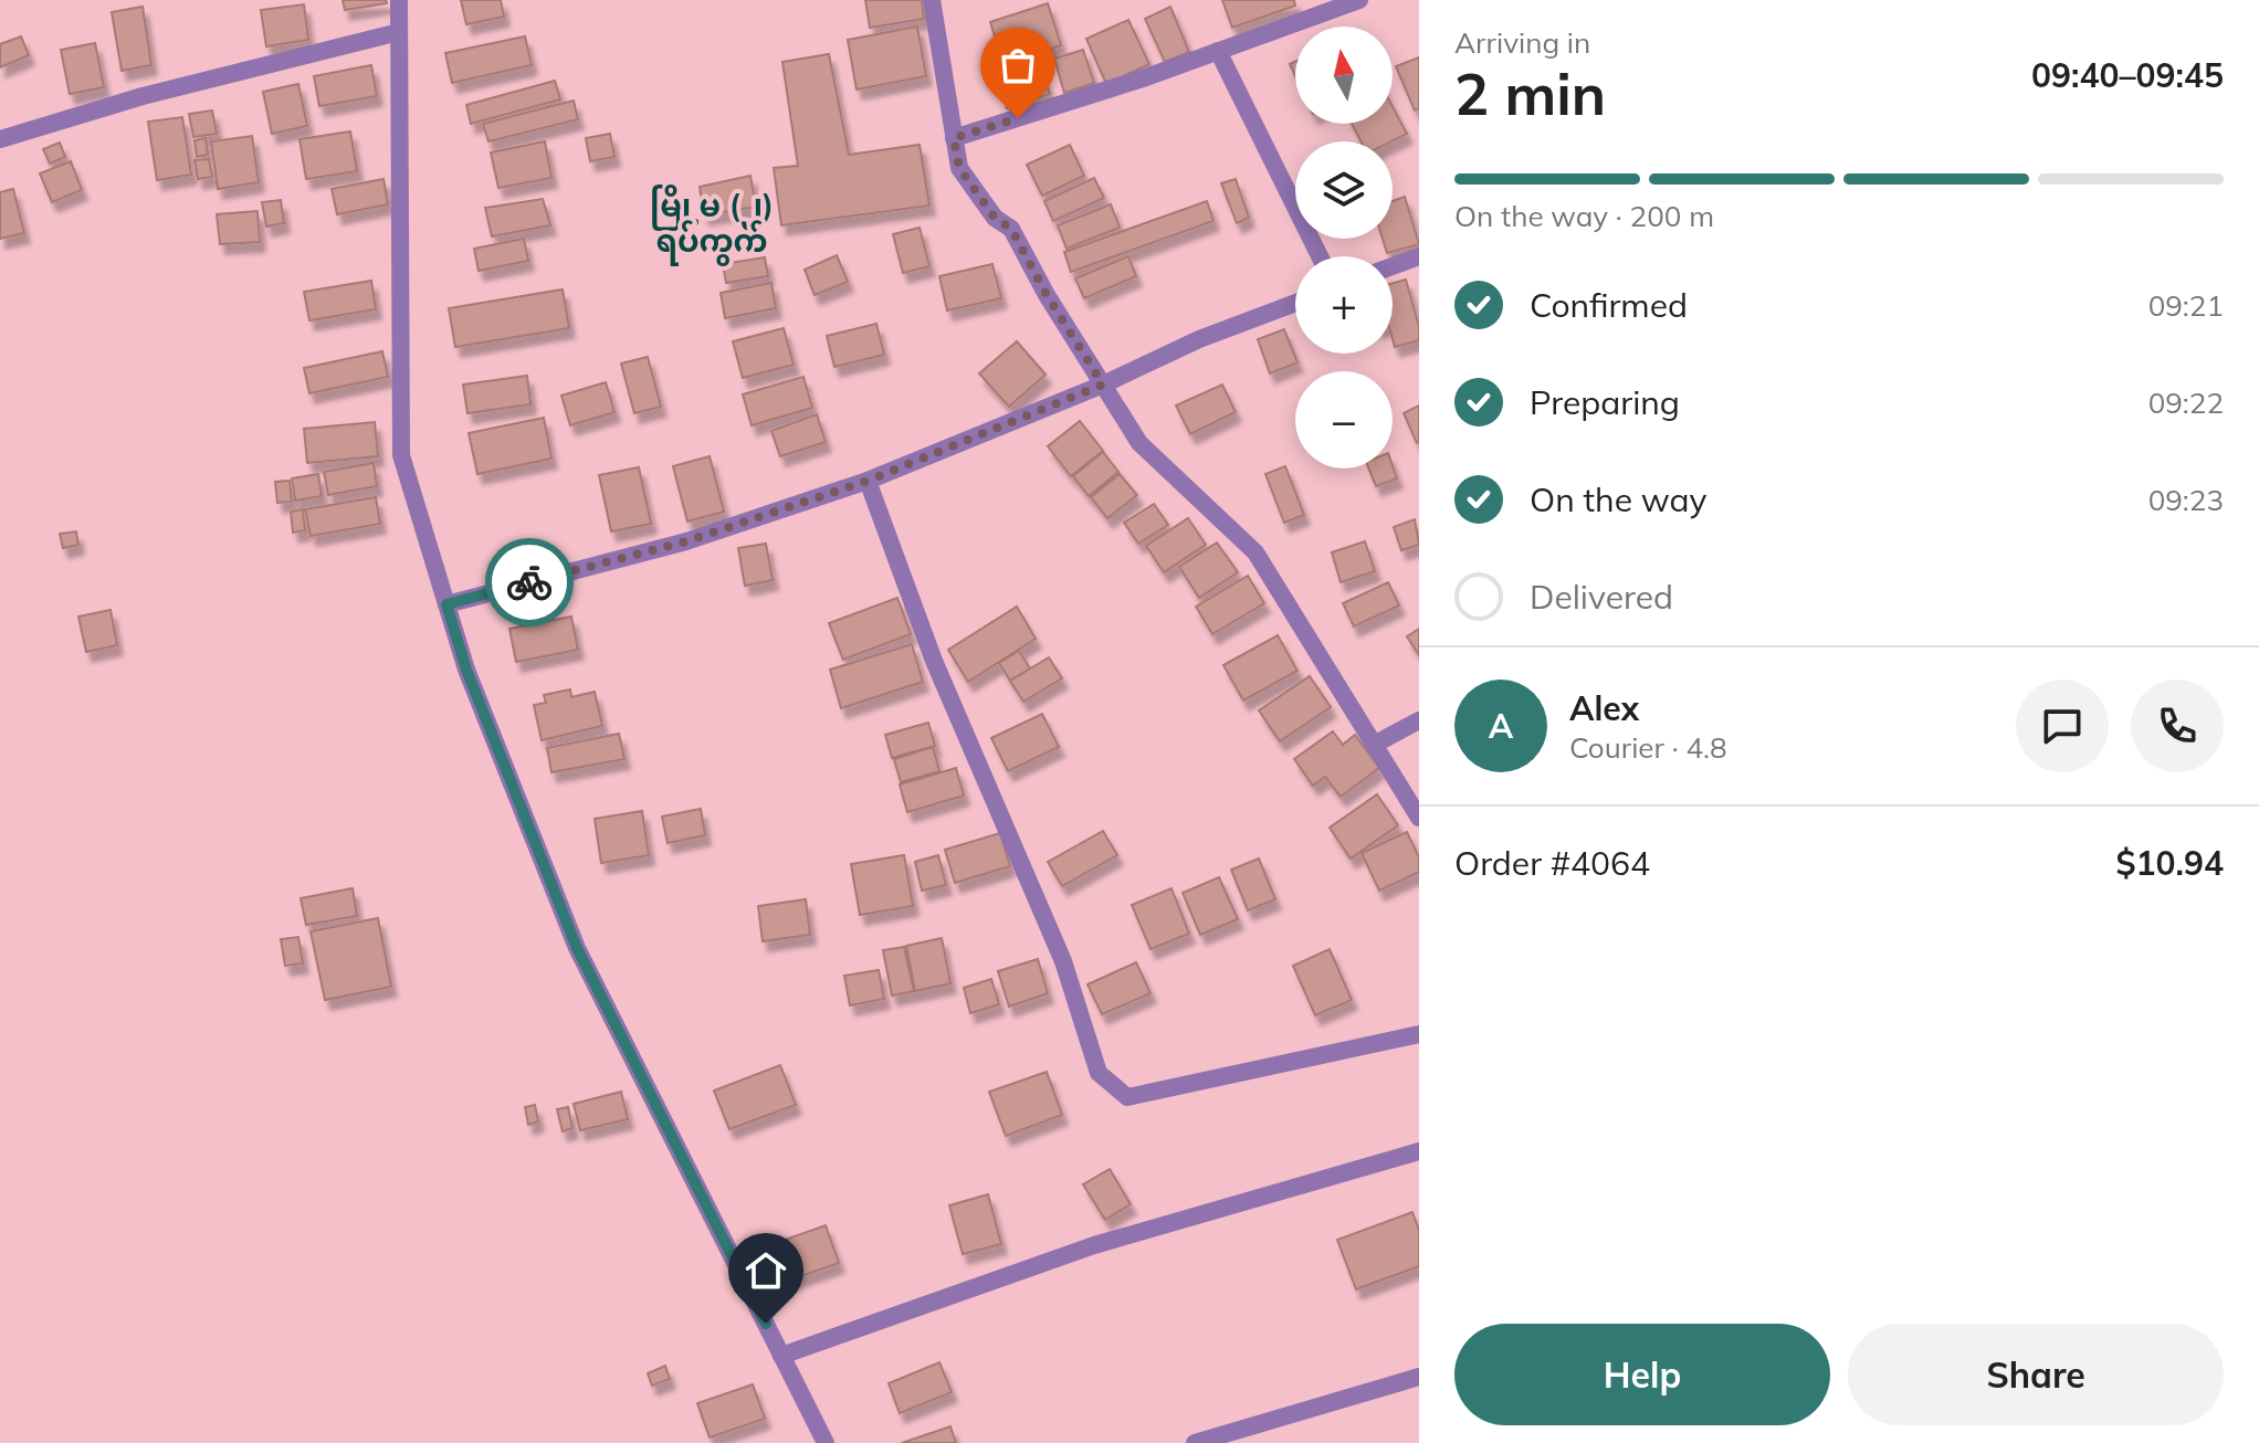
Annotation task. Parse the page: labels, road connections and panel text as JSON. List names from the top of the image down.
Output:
{
  "districts": ["မြို့မ (၂) ရပ်ကွက်"],
  "north": "top",
  "page": {
    "heading": ["2 min", "Arriving in", "09:40–09:45"],
    "panel": [
      "Alex",
      "Courier · 4.8",
      "Order #4064",
      "$10.94"
    ],
    "map_buttons": ["+", "−"],
    "bar": "On the way · 200 m",
    "list": [
      ["Confirmed", "09:21"],
      ["Preparing", "09:22"],
      ["On the way", "09:23"],
      "Delivered"
    ],
    "round": "A",
    "buttons": ["Help", "Share"]
  }
}
